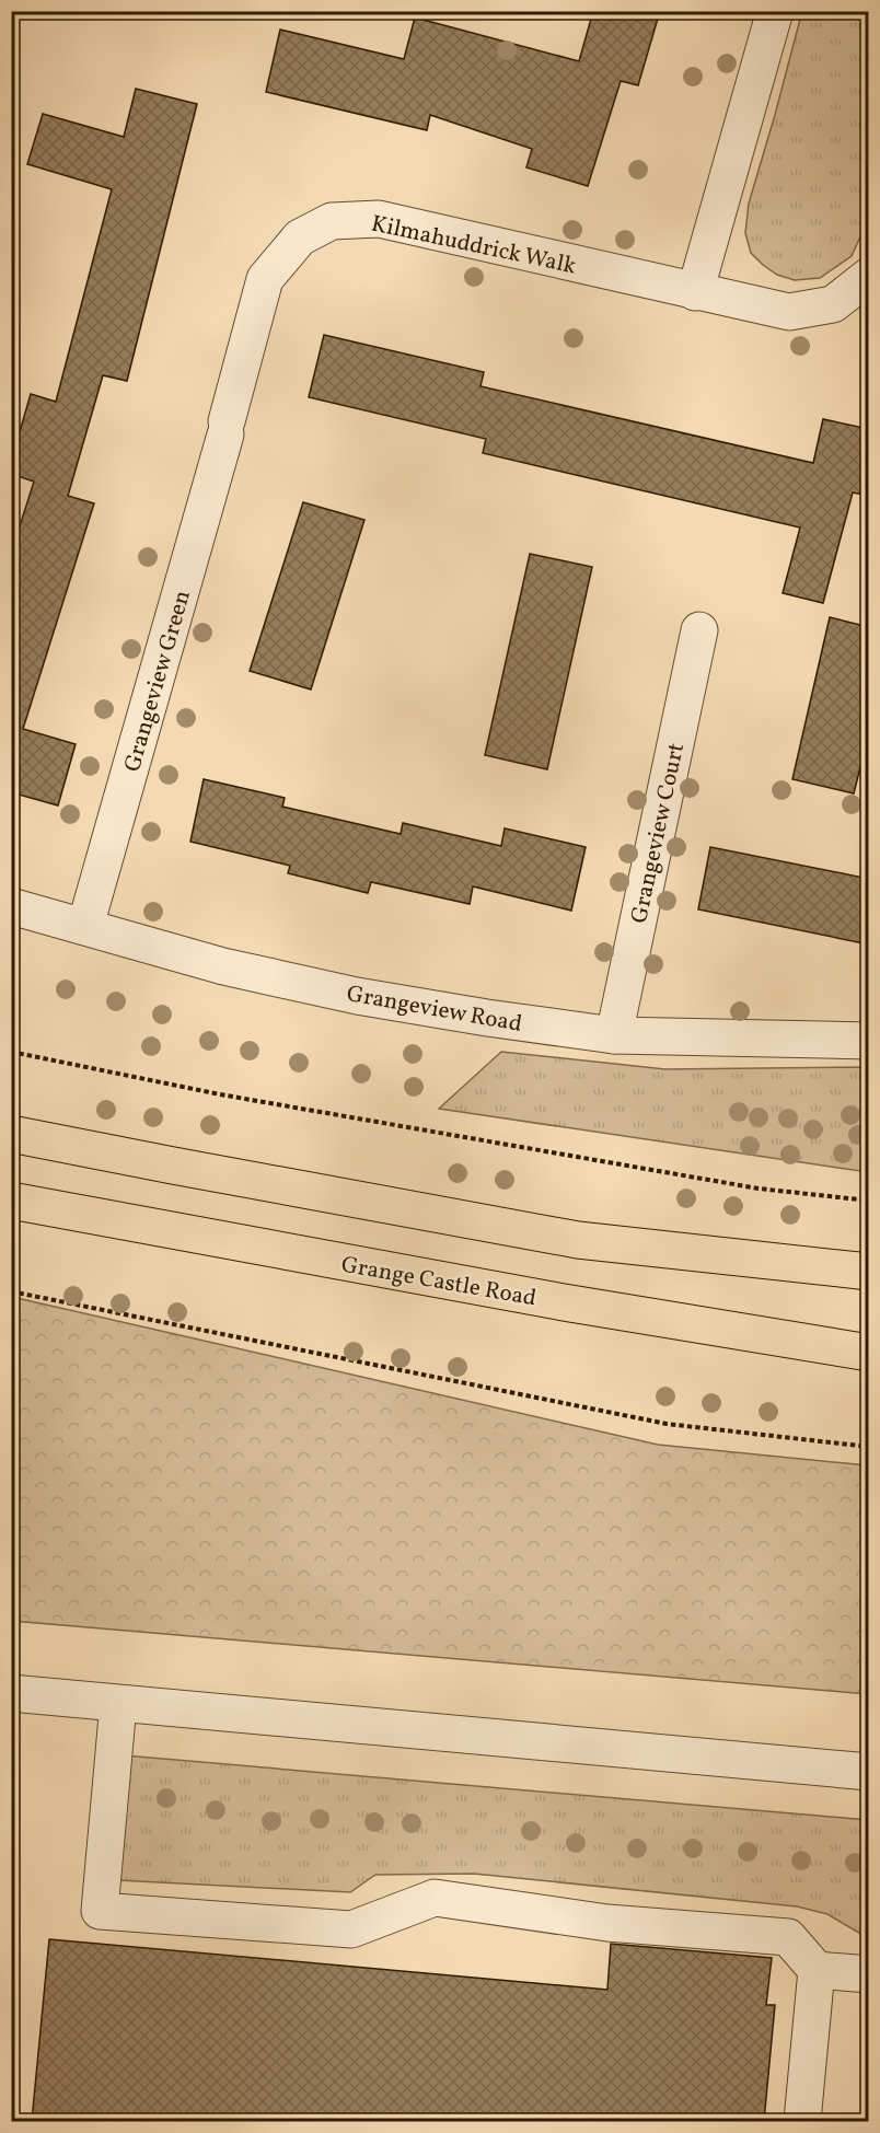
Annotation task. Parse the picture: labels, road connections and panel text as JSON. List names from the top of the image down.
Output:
{
  "streets": {
    "main road": ["Grange Castle Road"],
    "street": [
      "Kilmahuddrick Walk",
      "Grangeview Green",
      "Grangeview Court",
      "Grangeview Road"
    ]
  },
  "crossings": [
    ["Kilmahuddrick Walk", "Grangeview Green"],
    ["Grangeview Green", "Grangeview Road"],
    ["Grangeview Court", "Grangeview Road"]
  ]
}
